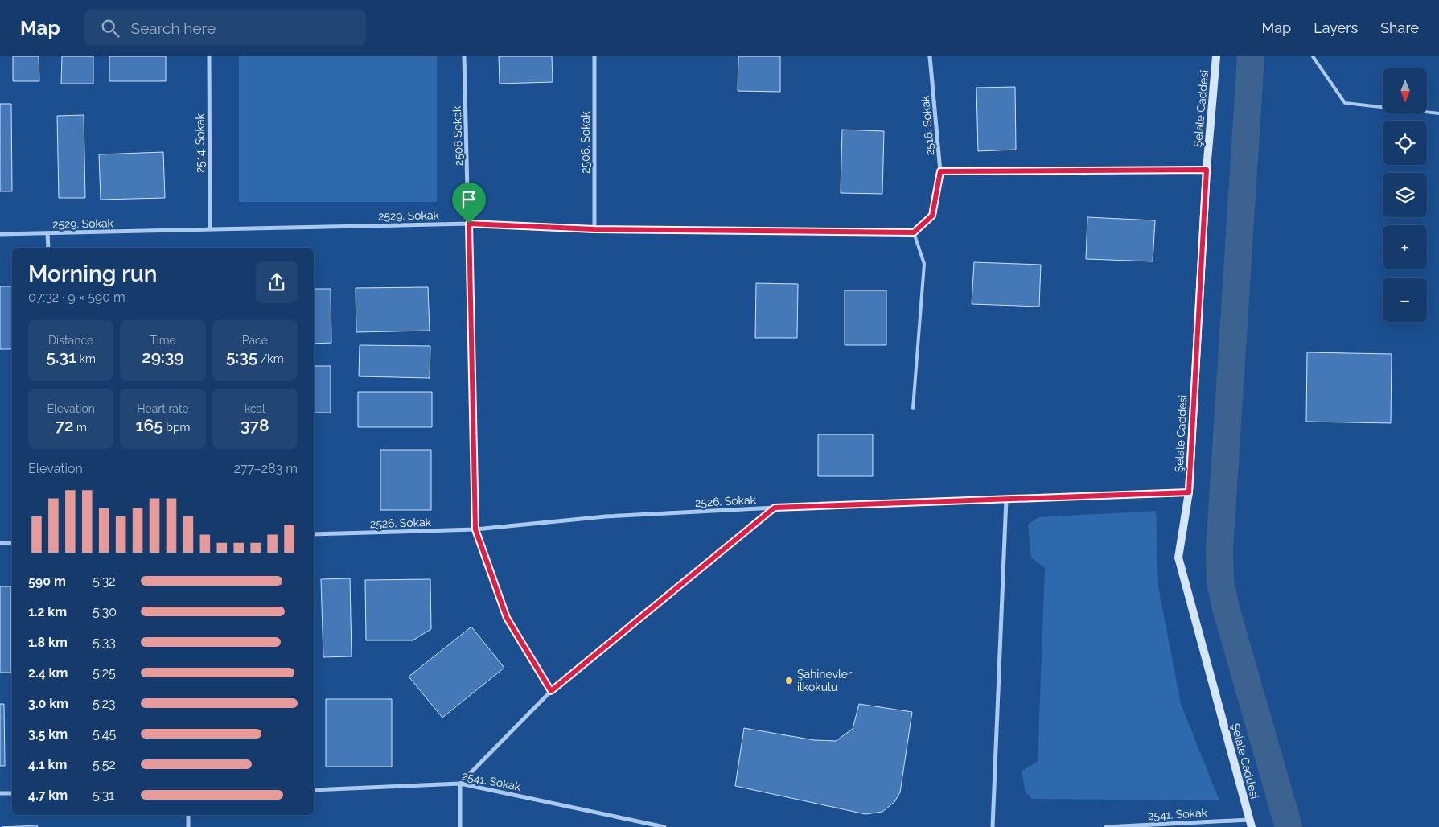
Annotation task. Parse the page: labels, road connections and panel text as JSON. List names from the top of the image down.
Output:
{
  "streets": {
    "street": [
      "Şelale Caddesi",
      "2516. Sokak",
      "2508 Sokak",
      "2506. Sokak",
      "2514. Sokak",
      "2529. Sokak",
      "2526. Sokak",
      "2541. Sokak"
    ]
  },
  "crossings": [
    ["Şelale Caddesi", "2526. Sokak"],
    ["Şelale Caddesi", "2541. Sokak"],
    ["2516. Sokak", "2529. Sokak"],
    ["2508 Sokak", "2529. Sokak"],
    ["2508 Sokak", "2526. Sokak"],
    ["2506. Sokak", "2529. Sokak"],
    ["2514. Sokak", "2529. Sokak"]
  ],
  "places": ["Şahinevler ilkokulu"],
  "north": "bottom",
  "page": {
    "header": "Map",
    "search": "Search here",
    "nav": ["Map", "Layers", "Share"],
    "map_buttons": ["+", "−"],
    "heading": ["Morning run", "07:32 · 9 × 590 m"],
    "stats": [
      ["Distance", "5.31 km"],
      ["Time", "29:39"],
      ["Pace", "5:35 /km"],
      ["Elevation", "72 m"],
      ["Heart rate", "165 bpm"],
      ["kcal", "378"]
    ],
    "chart": ["Elevation", "277–283 m"],
    "list": [
      {
        "name": "590 m",
        "note": "5:32"
      },
      {
        "name": "1.2 km",
        "note": "5:30"
      },
      {
        "name": "1.8 km",
        "note": "5:33"
      },
      {
        "name": "2.4 km",
        "note": "5:25"
      },
      {
        "name": "3.0 km",
        "note": "5:23"
      },
      {
        "name": "3.5 km",
        "note": "5:45"
      },
      {
        "name": "4.1 km",
        "note": "5:52"
      },
      {
        "name": "4.7 km",
        "note": "5:31"
      }
    ]
  }
}
